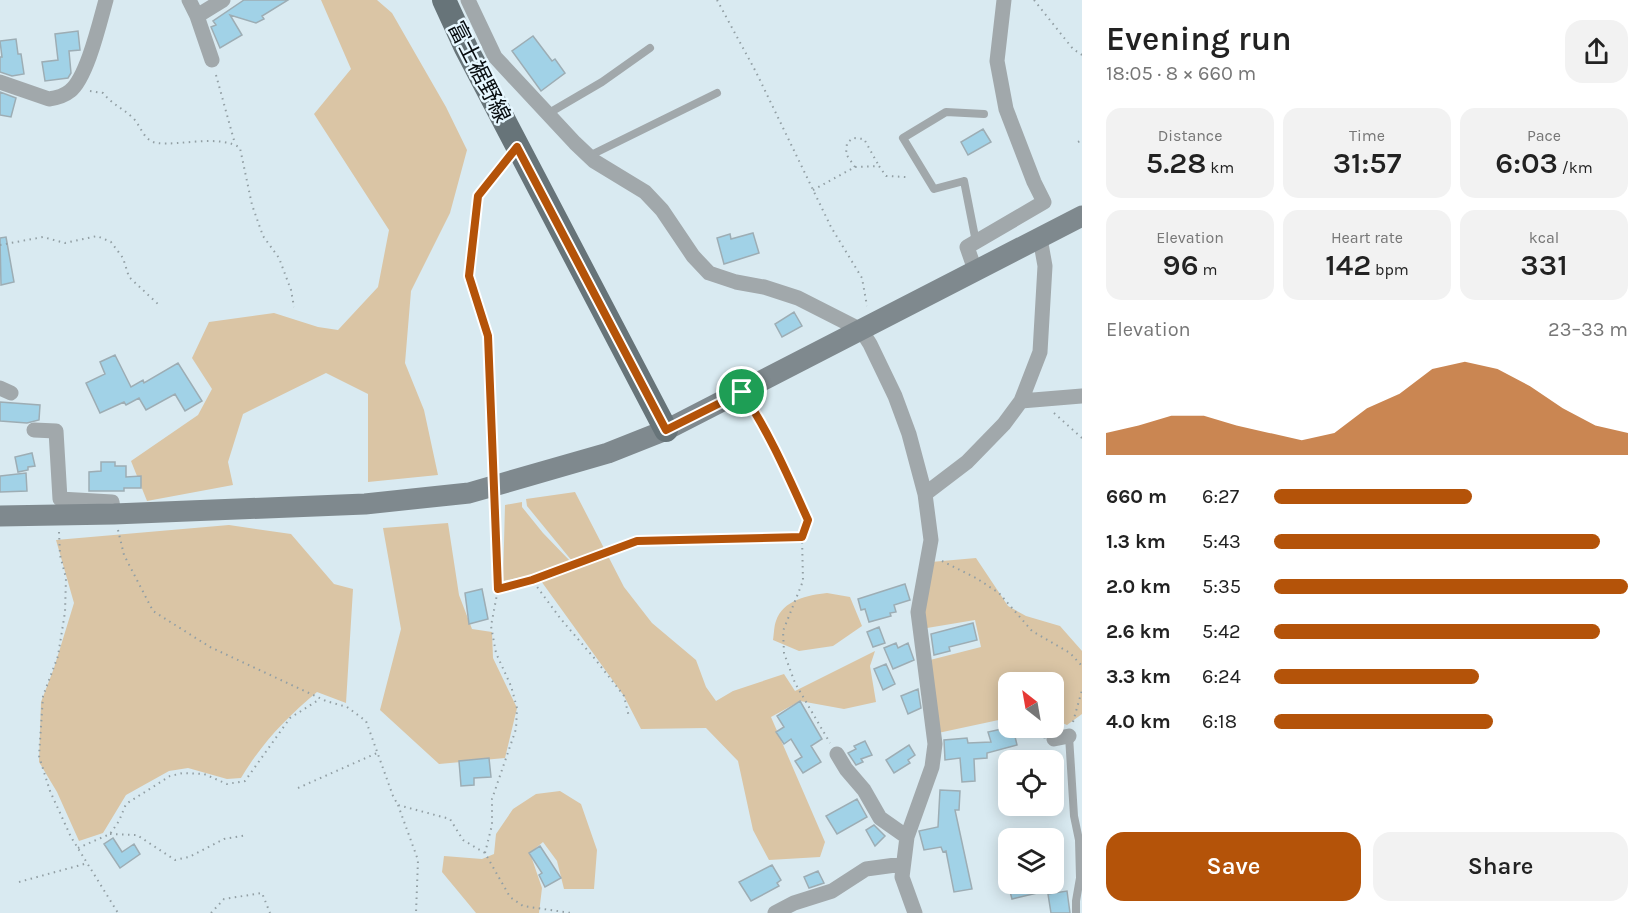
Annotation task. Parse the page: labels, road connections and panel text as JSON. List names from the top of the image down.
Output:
{
  "streets": {
    "main road": ["富士裾野線"]
  },
  "north": "top left",
  "page": {
    "heading": ["Evening run", "18:05 · 8 × 660 m"],
    "stats": [
      ["Distance", "5.28 km"],
      ["Time", "31:57"],
      ["Pace", "6:03 /km"],
      ["Elevation", "96 m"],
      ["Heart rate", "142 bpm"],
      ["kcal", "331"]
    ],
    "chart": ["Elevation", "23–33 m"],
    "list": [
      {
        "name": "660 m",
        "note": "6:27"
      },
      {
        "name": "1.3 km",
        "note": "5:43"
      },
      {
        "name": "2.0 km",
        "note": "5:35"
      },
      {
        "name": "2.6 km",
        "note": "5:42"
      },
      {
        "name": "3.3 km",
        "note": "6:24"
      },
      {
        "name": "4.0 km",
        "note": "6:18"
      }
    ],
    "buttons": ["Save", "Share"]
  }
}
